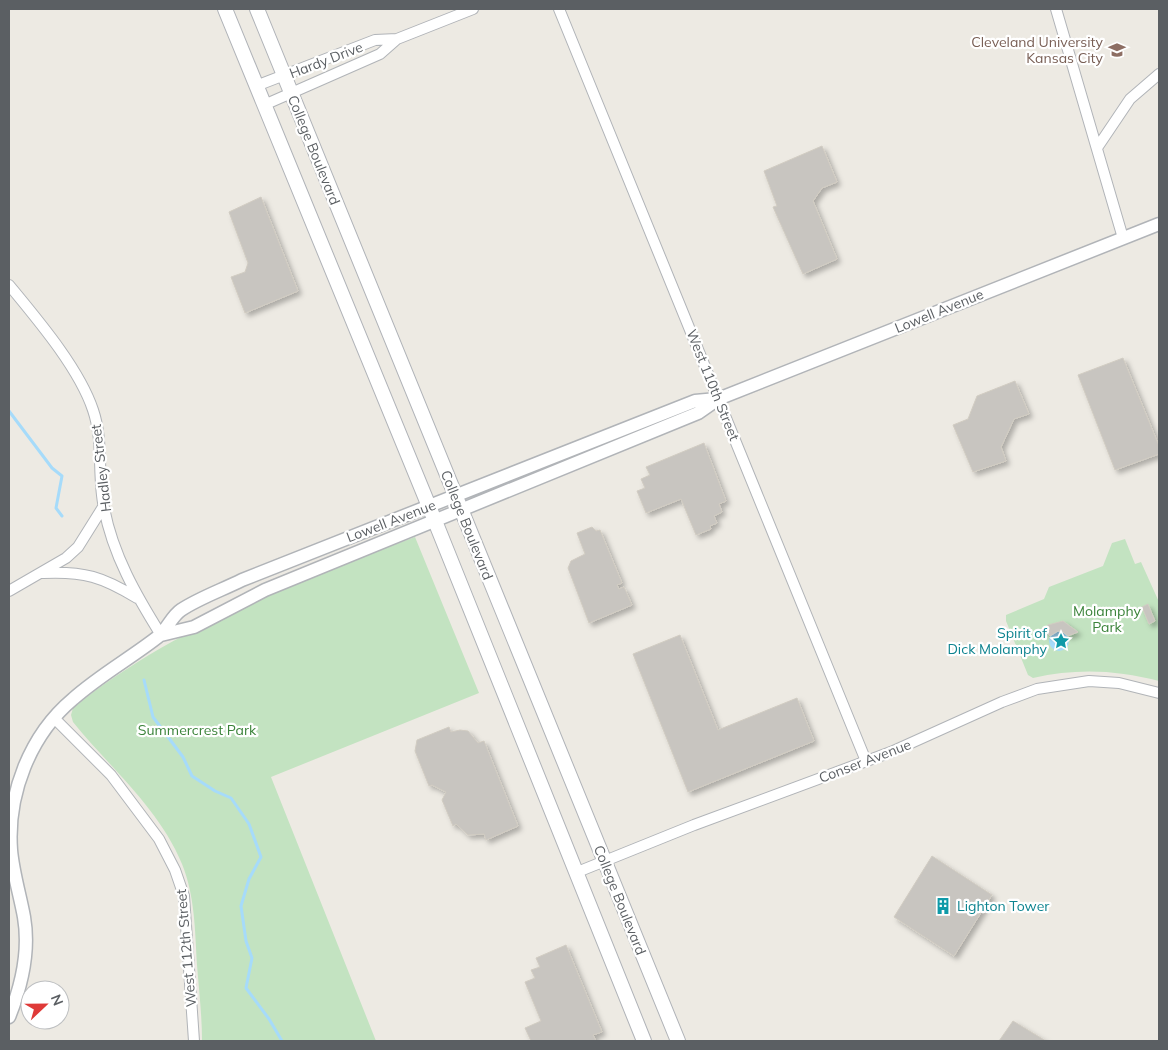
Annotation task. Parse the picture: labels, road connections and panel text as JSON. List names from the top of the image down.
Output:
{
  "streets": {
    "main road": ["College Boulevard"],
    "street": [
      "Hardy Drive",
      "Lowell Avenue",
      "West 110th Street",
      "Hadley Street",
      "Conser Avenue",
      "West 112th Street"
    ]
  },
  "crossings": [
    ["Hardy Drive", "College Boulevard"],
    ["College Boulevard", "Lowell Avenue"],
    ["College Boulevard", "Conser Avenue"],
    ["Lowell Avenue", "West 110th Street"],
    ["Lowell Avenue", "Hadley Street"],
    ["Lowell Avenue", "West 112th Street"],
    ["West 110th Street", "Conser Avenue"]
  ],
  "parks": ["Molamphy Park", "Summercrest Park"],
  "places": {
    "school or university": ["Cleveland University Kansas City"],
    "place": ["Spirit of Dick Molamphy"],
    "building": ["Lighton Tower"]
  },
  "north": "right"
}
